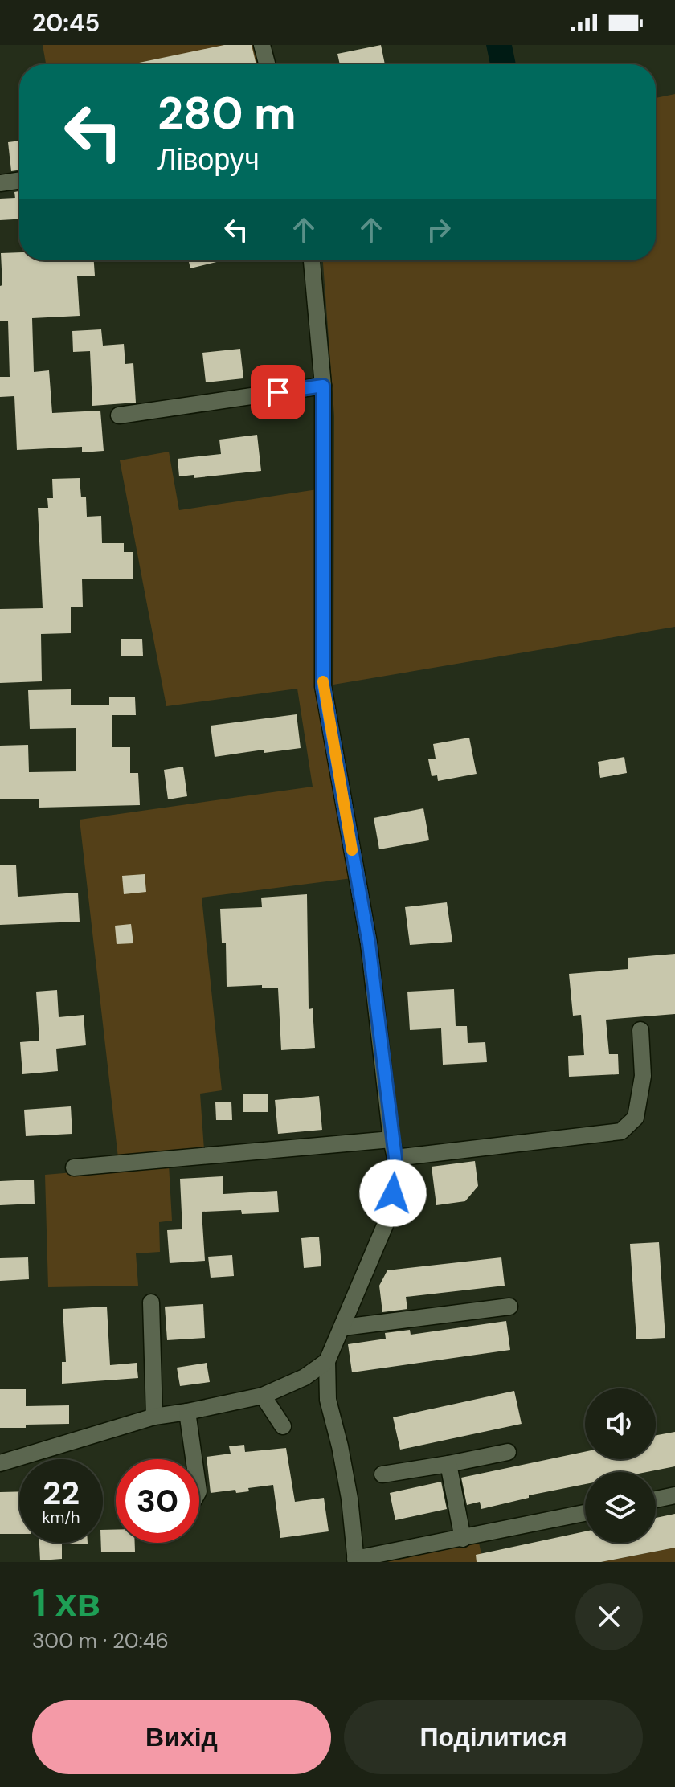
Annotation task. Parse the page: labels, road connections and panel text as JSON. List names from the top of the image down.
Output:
{
  "page": {
    "status": "20:45",
    "turn": ["280 m", "Ліворуч"],
    "speed": "22 km/h",
    "limit": "30",
    "heading": ["1 хв", "300 m · 20:46"],
    "buttons": ["Вихід", "Поділитися"]
  }
}
